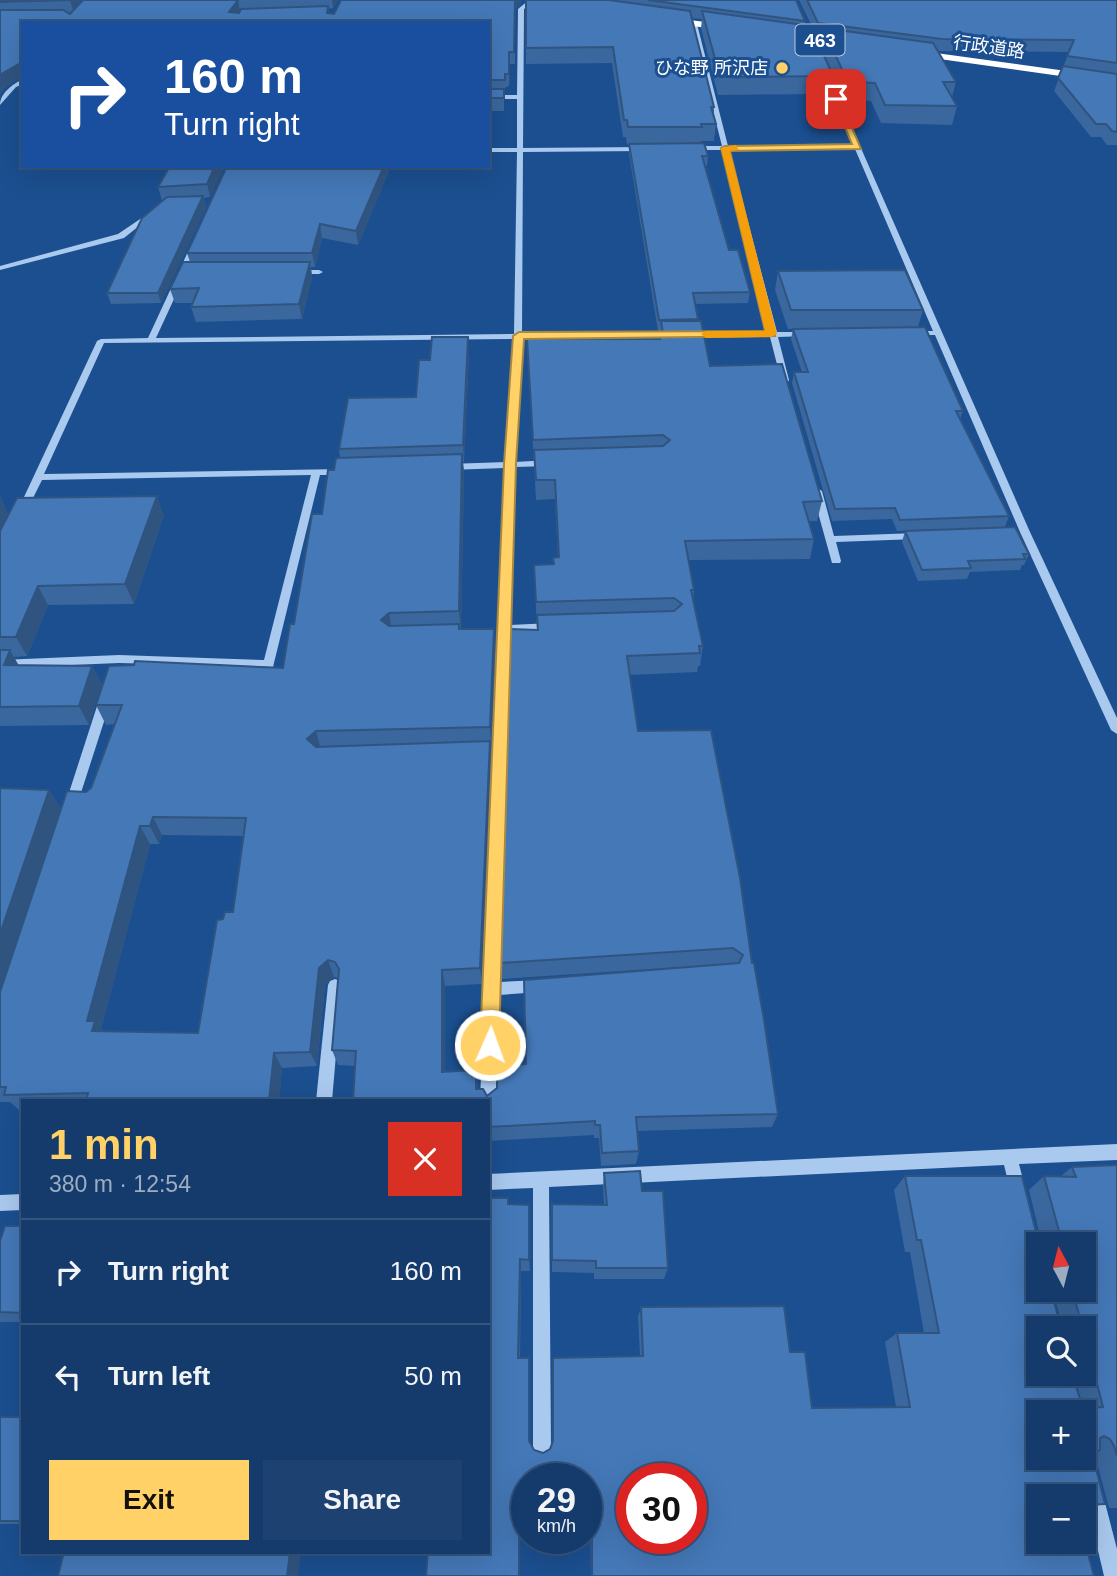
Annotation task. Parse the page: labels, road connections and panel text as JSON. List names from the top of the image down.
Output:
{
  "streets": {
    "highway": ["行政道路"]
  },
  "places": ["ひな野 所沢店"],
  "north": "top",
  "page": {
    "turn": ["160 m", "Turn right"],
    "heading": ["1 min", "380 m · 12:54"],
    "list": [
      {
        "name": "Turn right",
        "value": "160 m"
      },
      {
        "name": "Turn left",
        "value": "50 m"
      }
    ],
    "map_buttons": ["+", "−"],
    "buttons": ["Exit", "Share"],
    "speed": "29 km/h",
    "limit": "30"
  }
}
